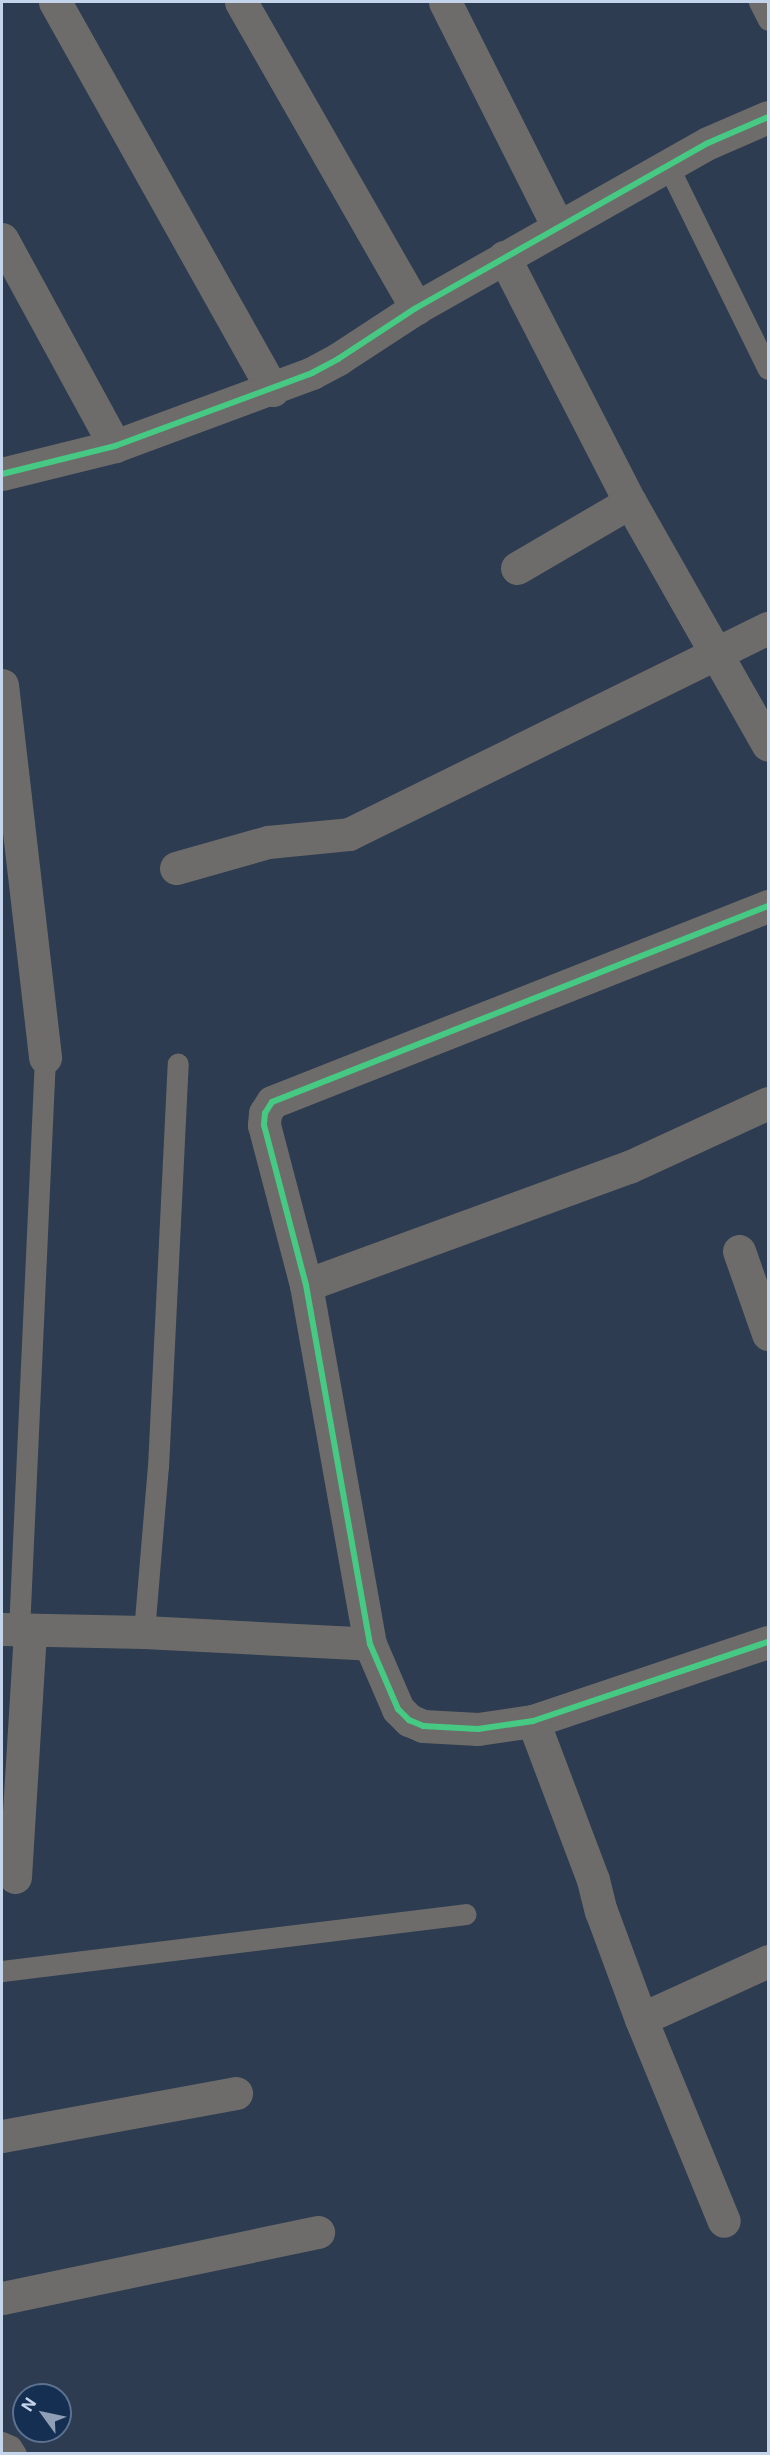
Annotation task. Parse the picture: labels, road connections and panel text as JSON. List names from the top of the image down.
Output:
{
  "north": "top left"
}
